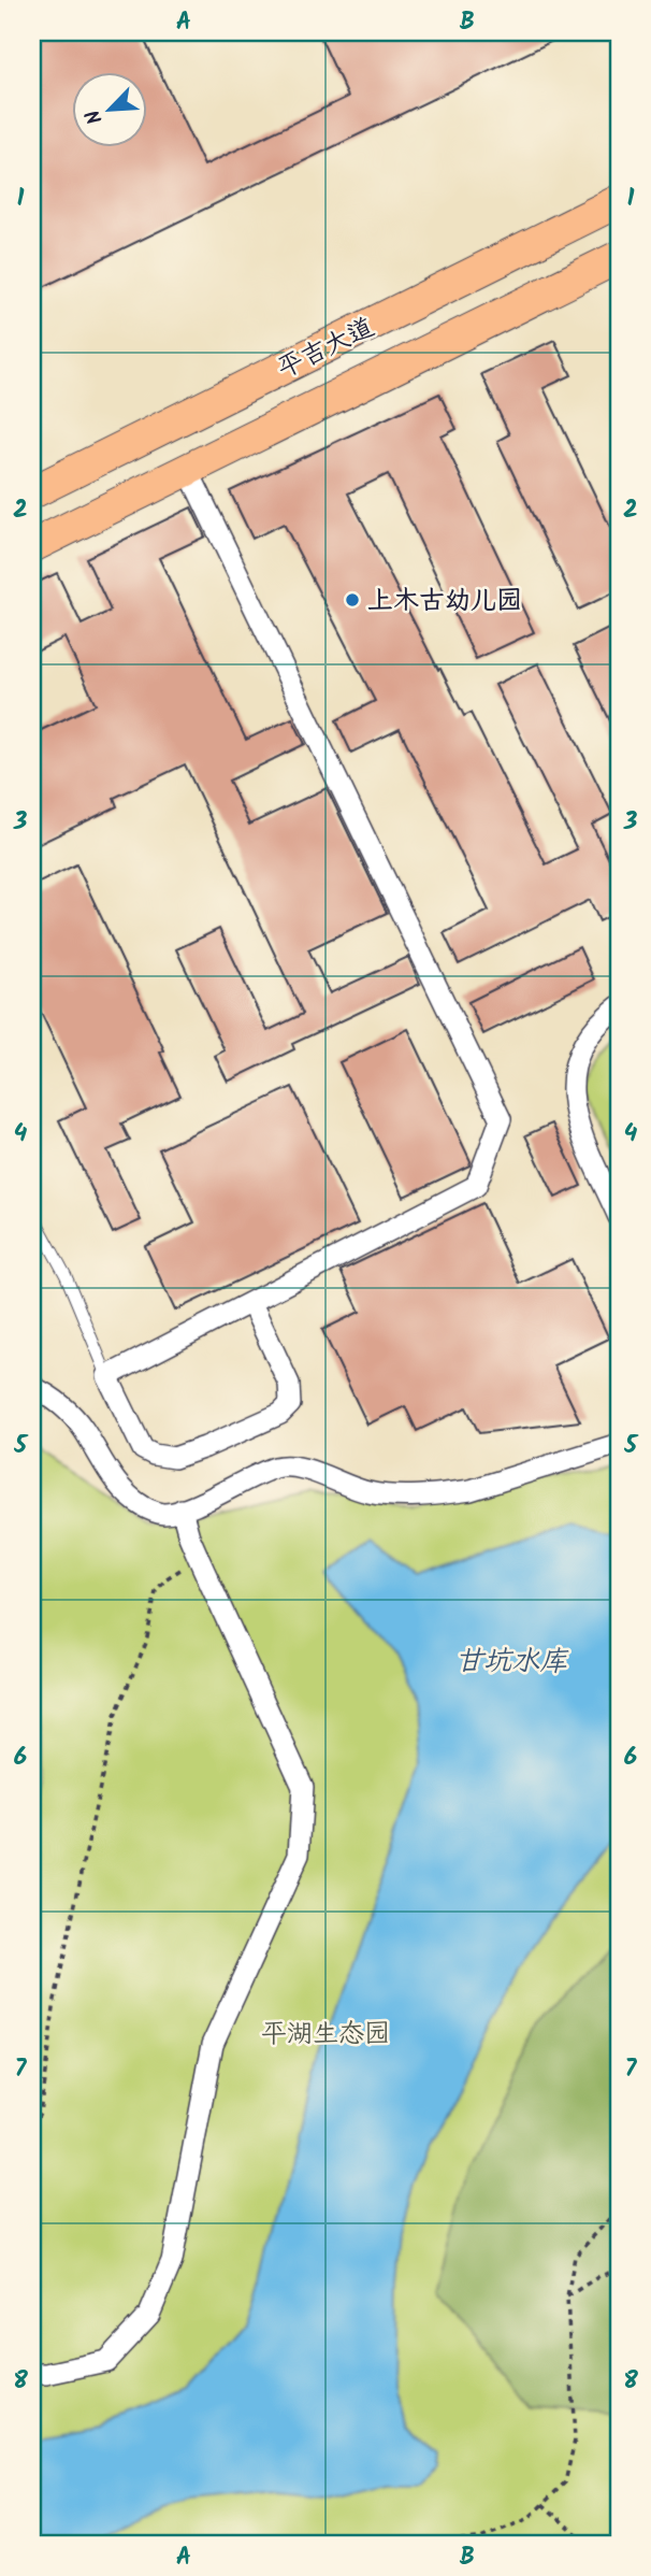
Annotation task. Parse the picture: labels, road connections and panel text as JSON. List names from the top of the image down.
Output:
{
  "streets": {
    "main road": ["平吉大道"]
  },
  "water": ["甘坑水库"],
  "parks": ["平湖生态园"],
  "places": ["上木古幼儿园"],
  "north": "bottom left",
  "grid": {
    "columns": ["A", "B"],
    "rows": [
      "1",
      "2",
      "3",
      "4",
      "5",
      "6",
      "7",
      "8"
    ]
  }
}
